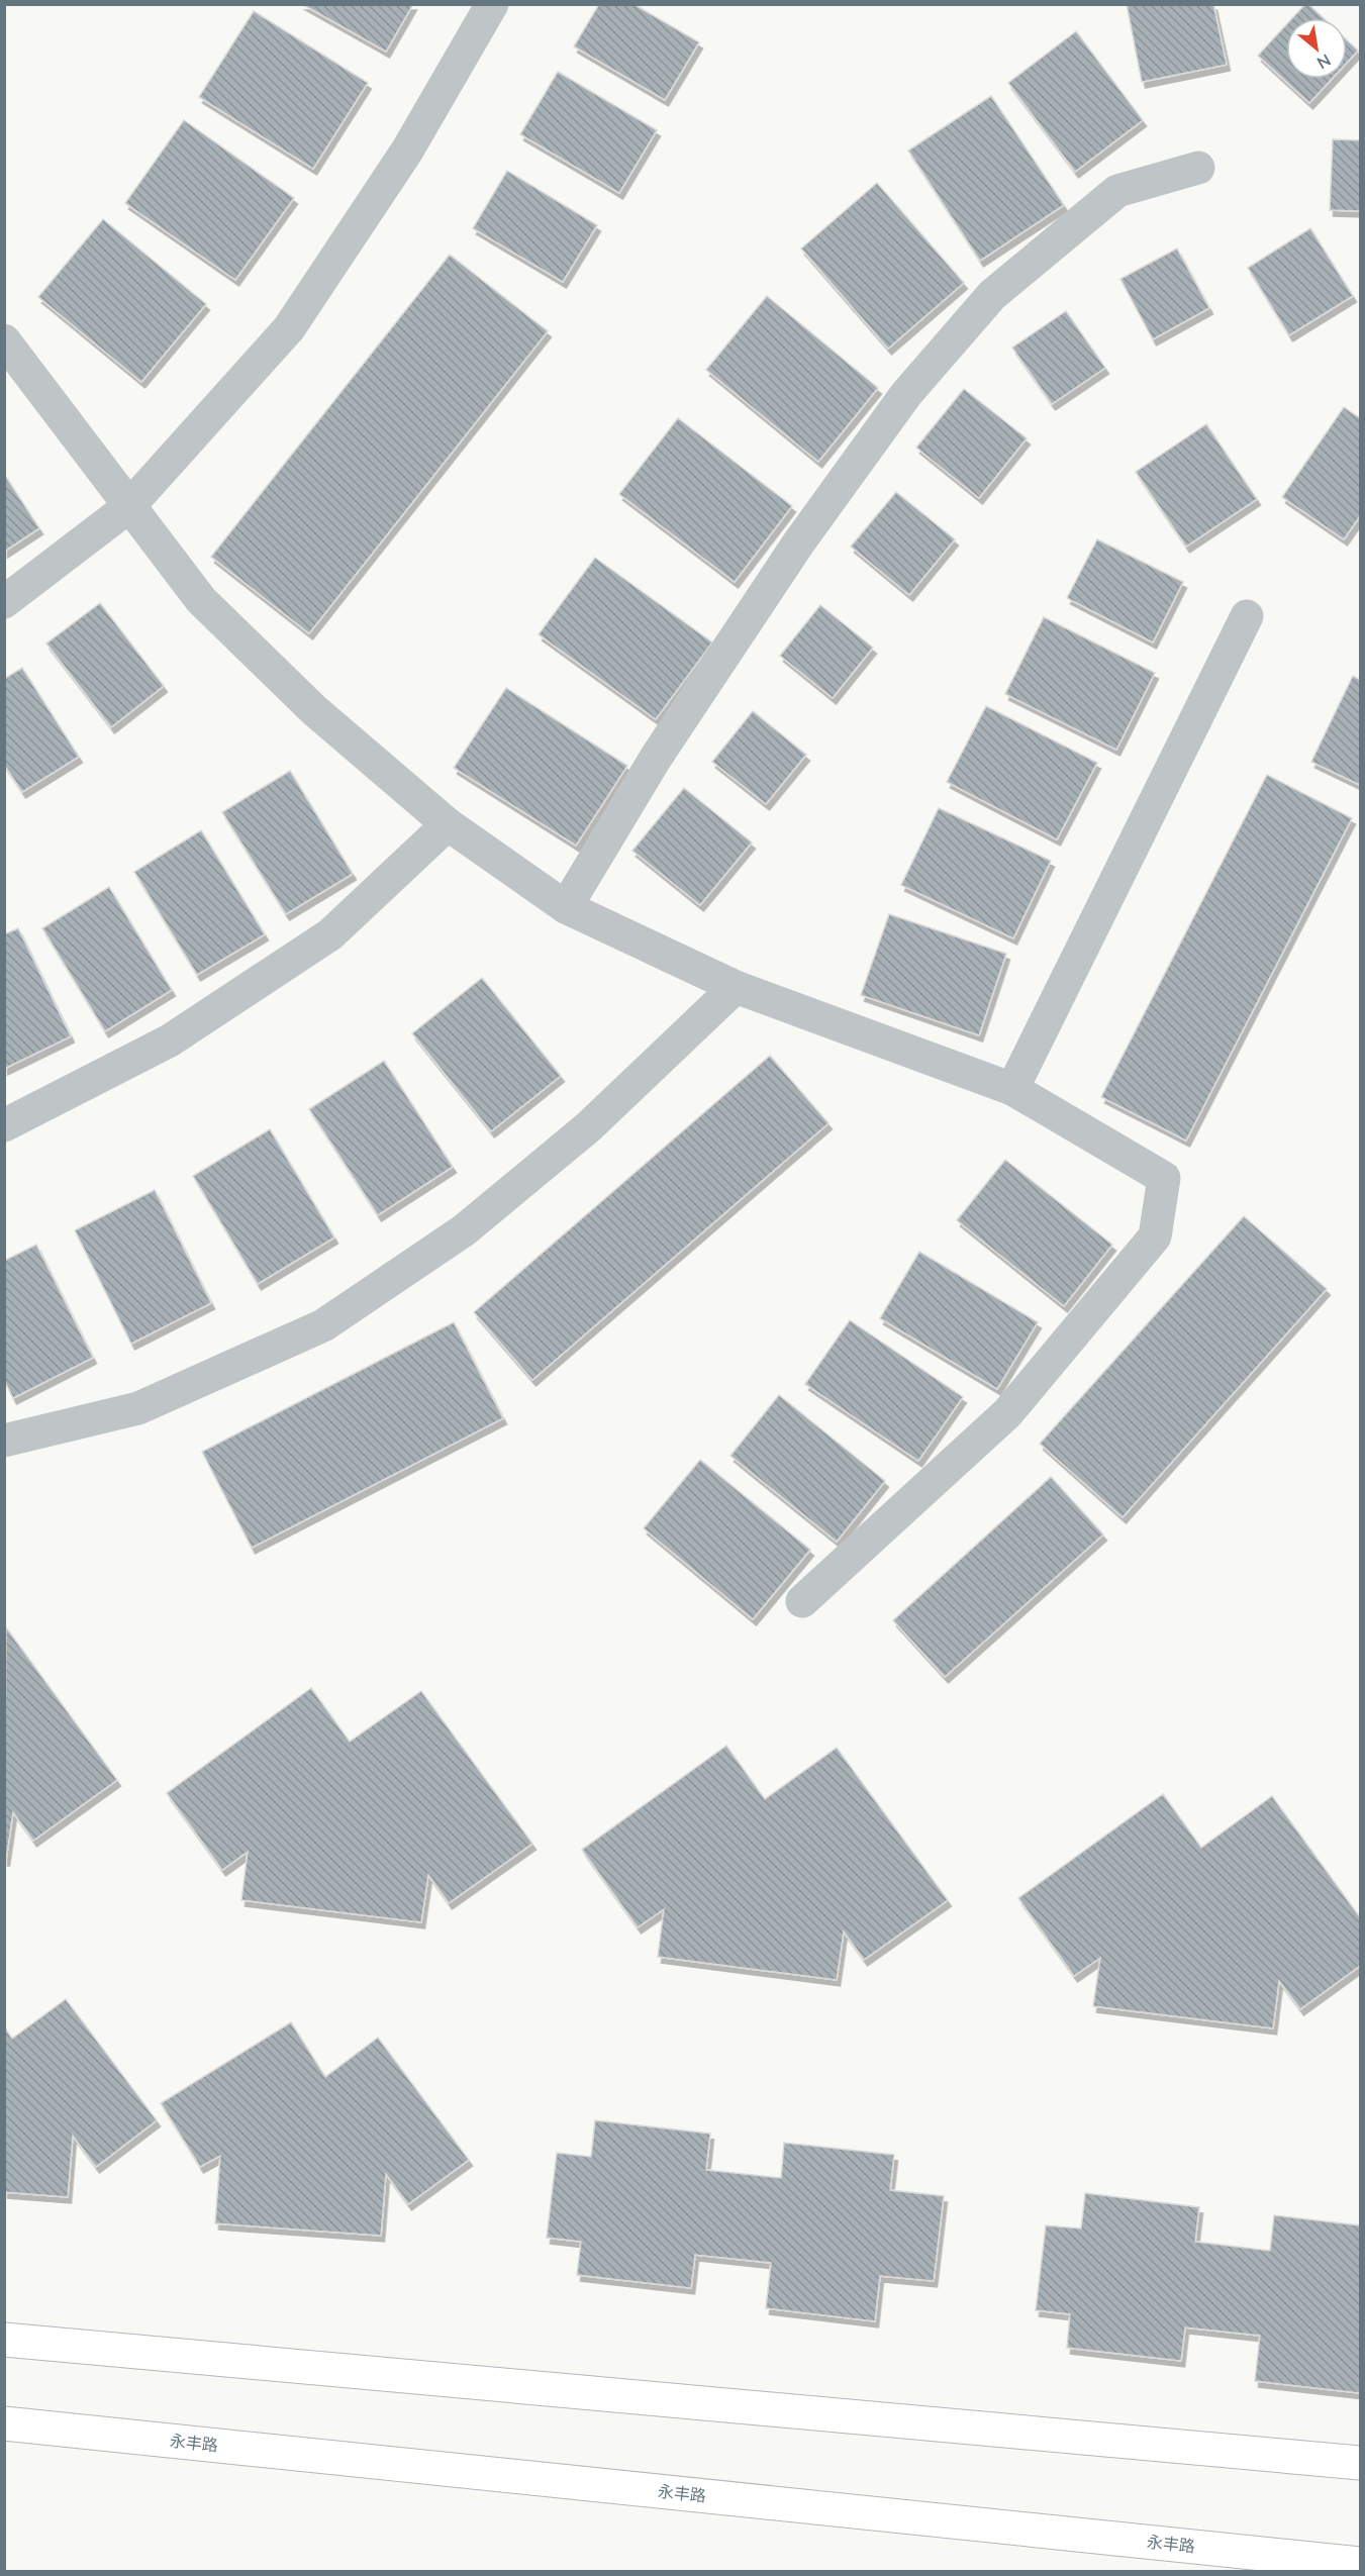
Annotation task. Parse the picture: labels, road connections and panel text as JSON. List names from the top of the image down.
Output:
{
  "streets": {
    "street": ["永丰路"]
  },
  "north": "bottom right"
}
